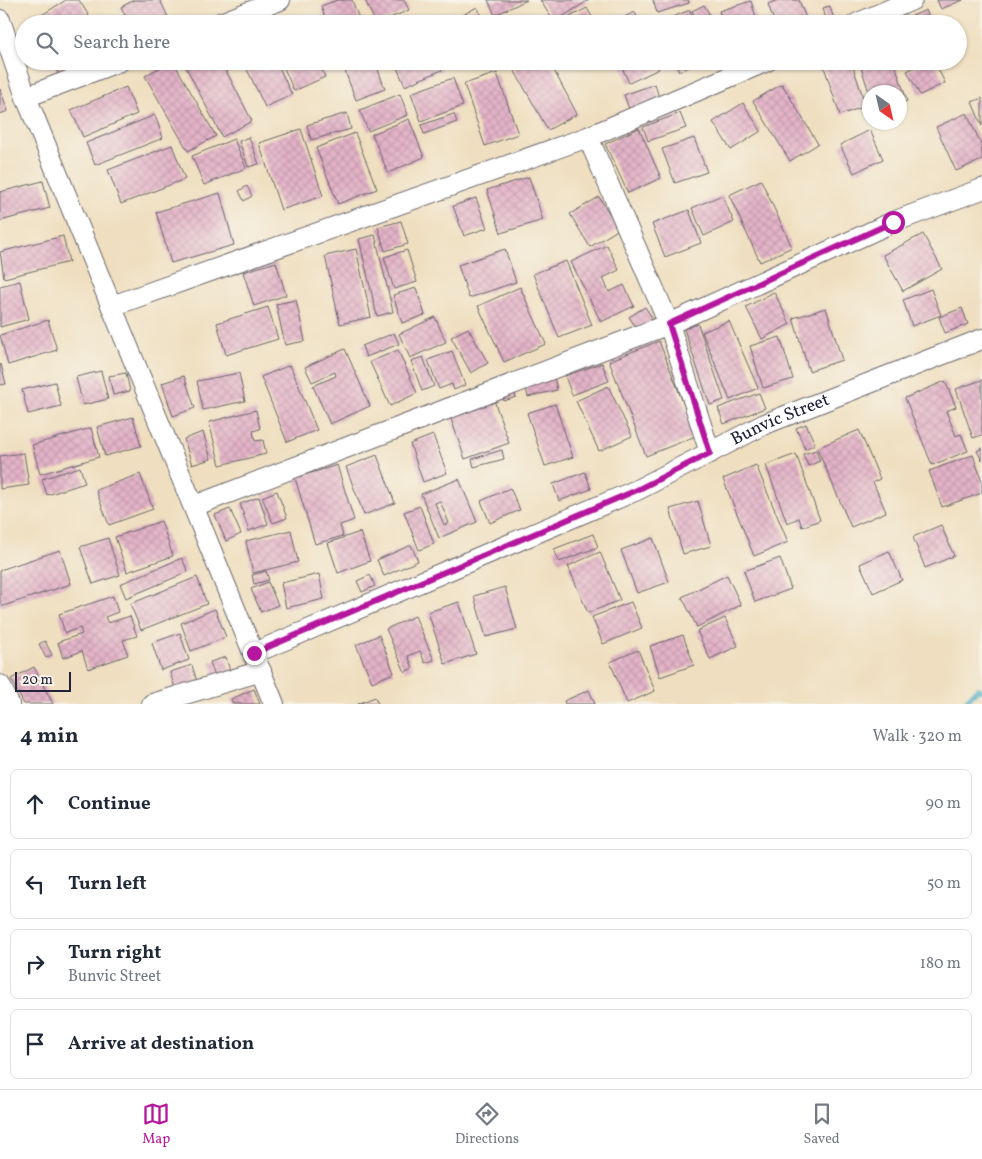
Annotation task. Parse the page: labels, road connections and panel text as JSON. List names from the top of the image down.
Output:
{
  "streets": {
    "street": ["Bunvic Street"]
  },
  "scale_bar": "20 m",
  "north": "bottom right",
  "page": {
    "search": "Search here",
    "scale": "20 m",
    "heading": ["4 min", "Walk · 320 m"],
    "list": [
      ["Continue", "90 m"],
      ["Turn left", "50 m"],
      ["Turn right", "Bunvic Street", "180 m"],
      "Arrive at destination"
    ],
    "nav": ["Map", "Directions", "Saved"]
  }
}
